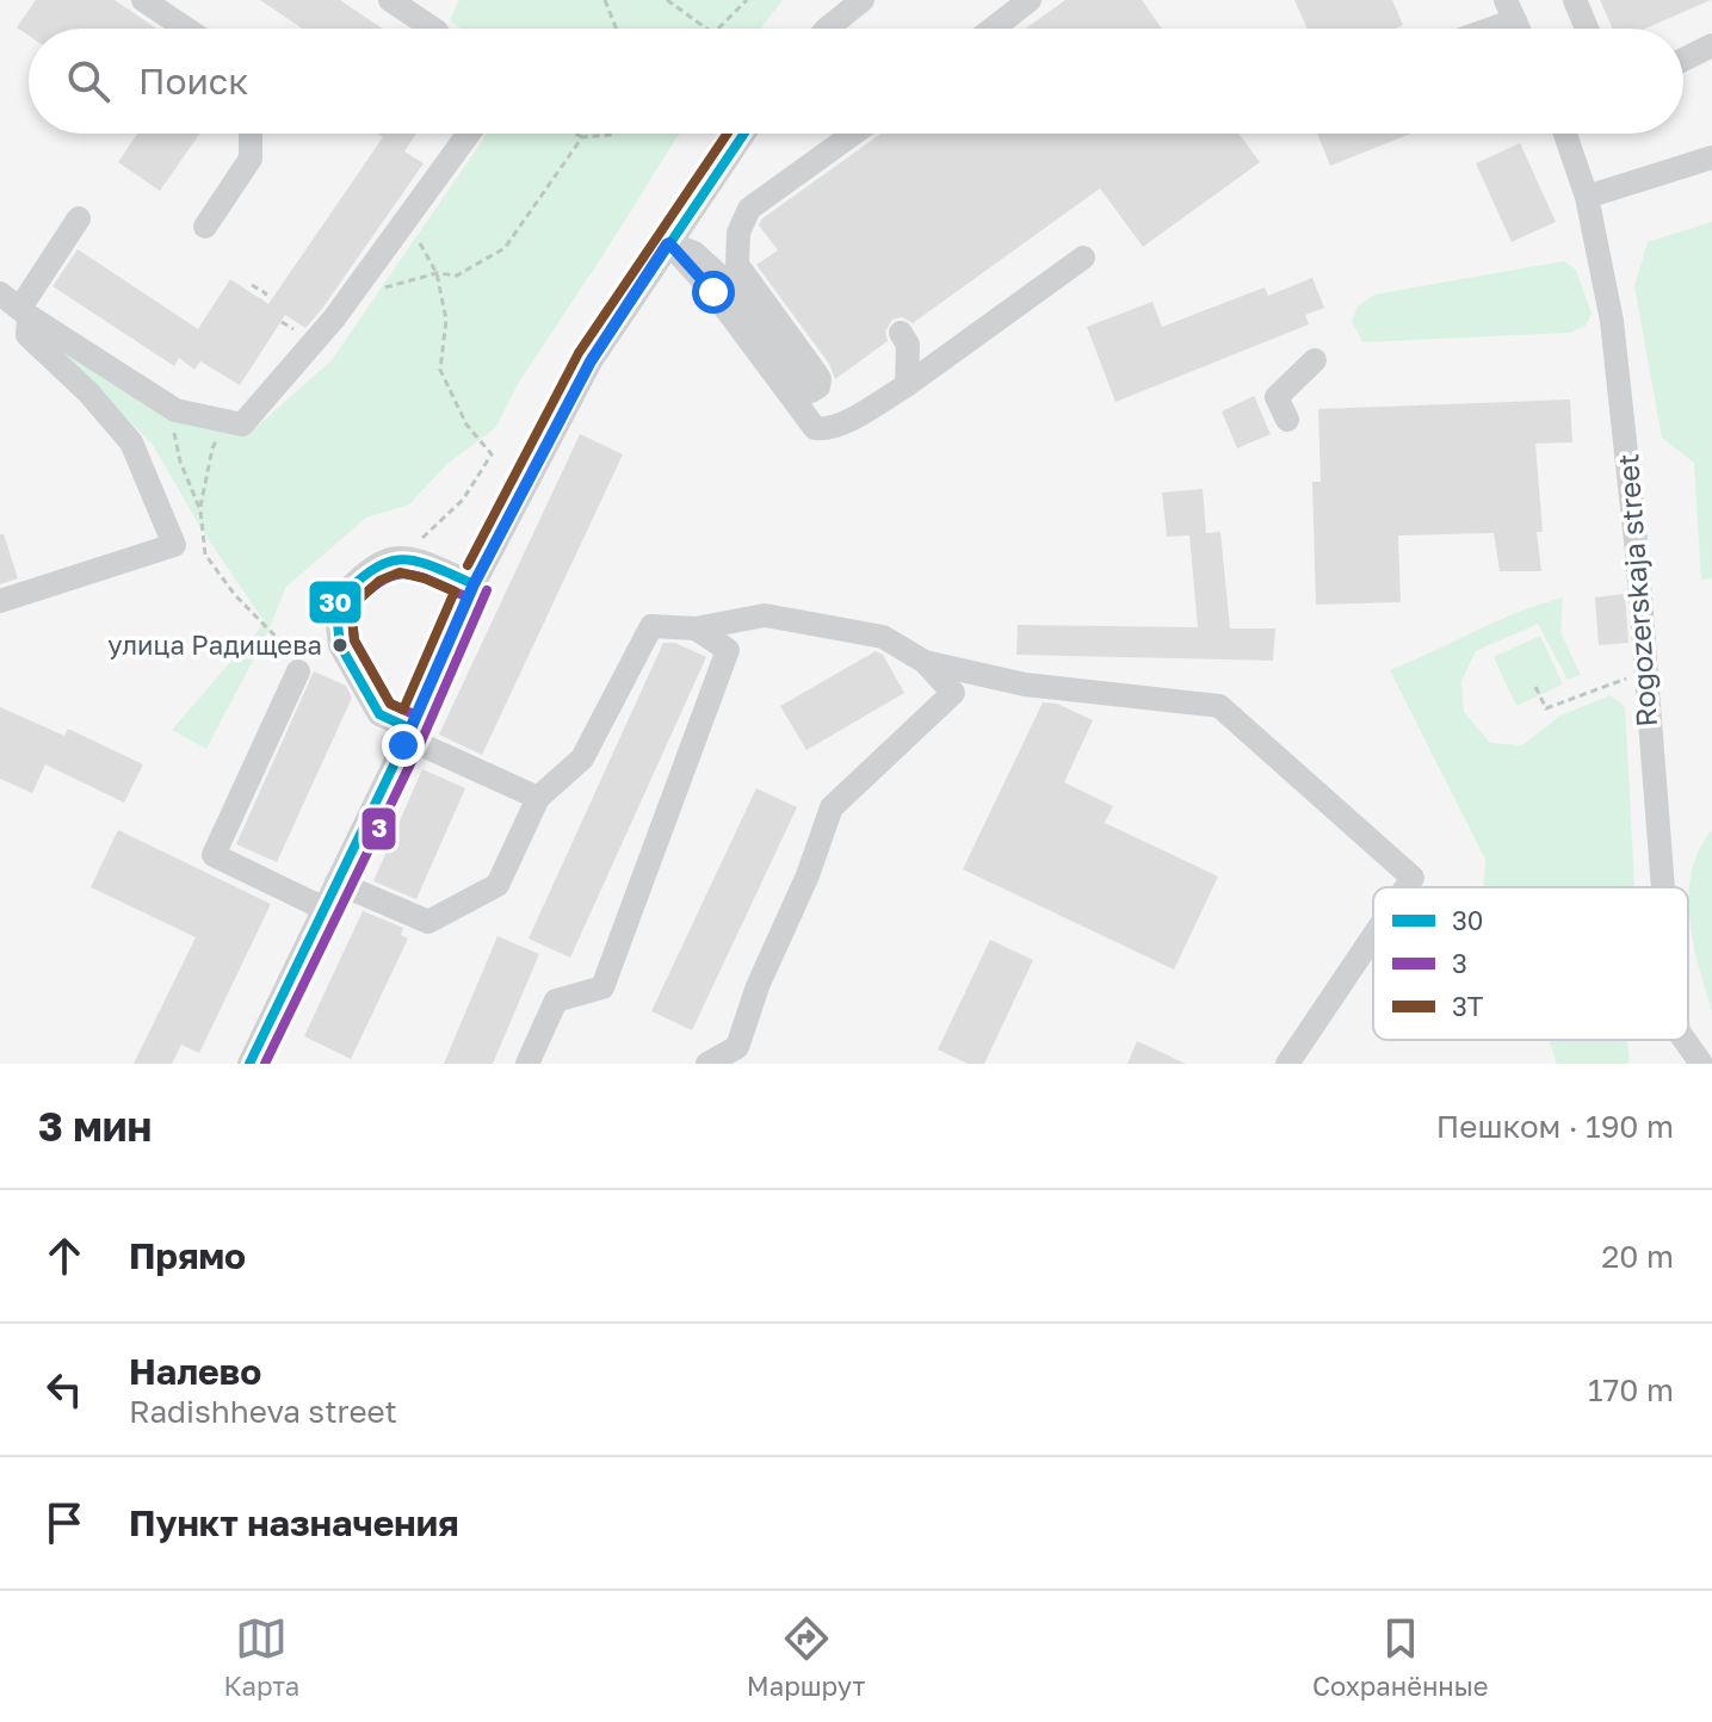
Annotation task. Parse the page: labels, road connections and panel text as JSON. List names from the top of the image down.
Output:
{
  "streets": {
    "street": ["Rogozerskaja street"]
  },
  "places": ["улица Радищева"],
  "lines": ["transit line 30", "transit line 3Т", "transit line 3"],
  "legend": ["30", "3", "3Т"],
  "page": {
    "search": "Поиск",
    "heading": ["3 мин", "Пешком · 190 m"],
    "list": [
      ["Прямо", "20 m"],
      ["Налево", "Radishheva street", "170 m"],
      "Пункт назначения"
    ],
    "nav": ["Карта", "Маршрут", "Сохранённые"]
  }
}
